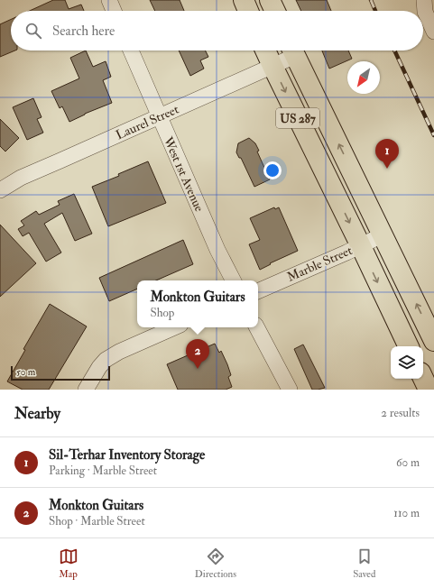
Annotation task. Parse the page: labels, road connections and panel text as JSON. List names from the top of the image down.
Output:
{
  "streets": {
    "main road": ["US 287"],
    "street": ["Laurel Street", "West 1st Avenue", "Marble Street"]
  },
  "crossings": [
    ["US 287", "Laurel Street"],
    ["US 287", "Marble Street"],
    ["Laurel Street", "West 1st Avenue"]
  ],
  "scale_bar": "50 m",
  "north": "bottom left",
  "page": {
    "search": "Search here",
    "pins": ["1", "2"],
    "popup": ["Monkton Guitars", "Shop"],
    "scale": "50 m",
    "heading": ["Nearby", "2 results"],
    "list": [
      {
        "mark": "1",
        "name": "Sil-Terhar Inventory Storage",
        "note": "Parking · Marble Street",
        "value": "60 m"
      },
      {
        "mark": "2",
        "name": "Monkton Guitars",
        "note": "Shop · Marble Street",
        "value": "110 m"
      }
    ],
    "nav": ["Map", "Directions", "Saved"]
  }
}
